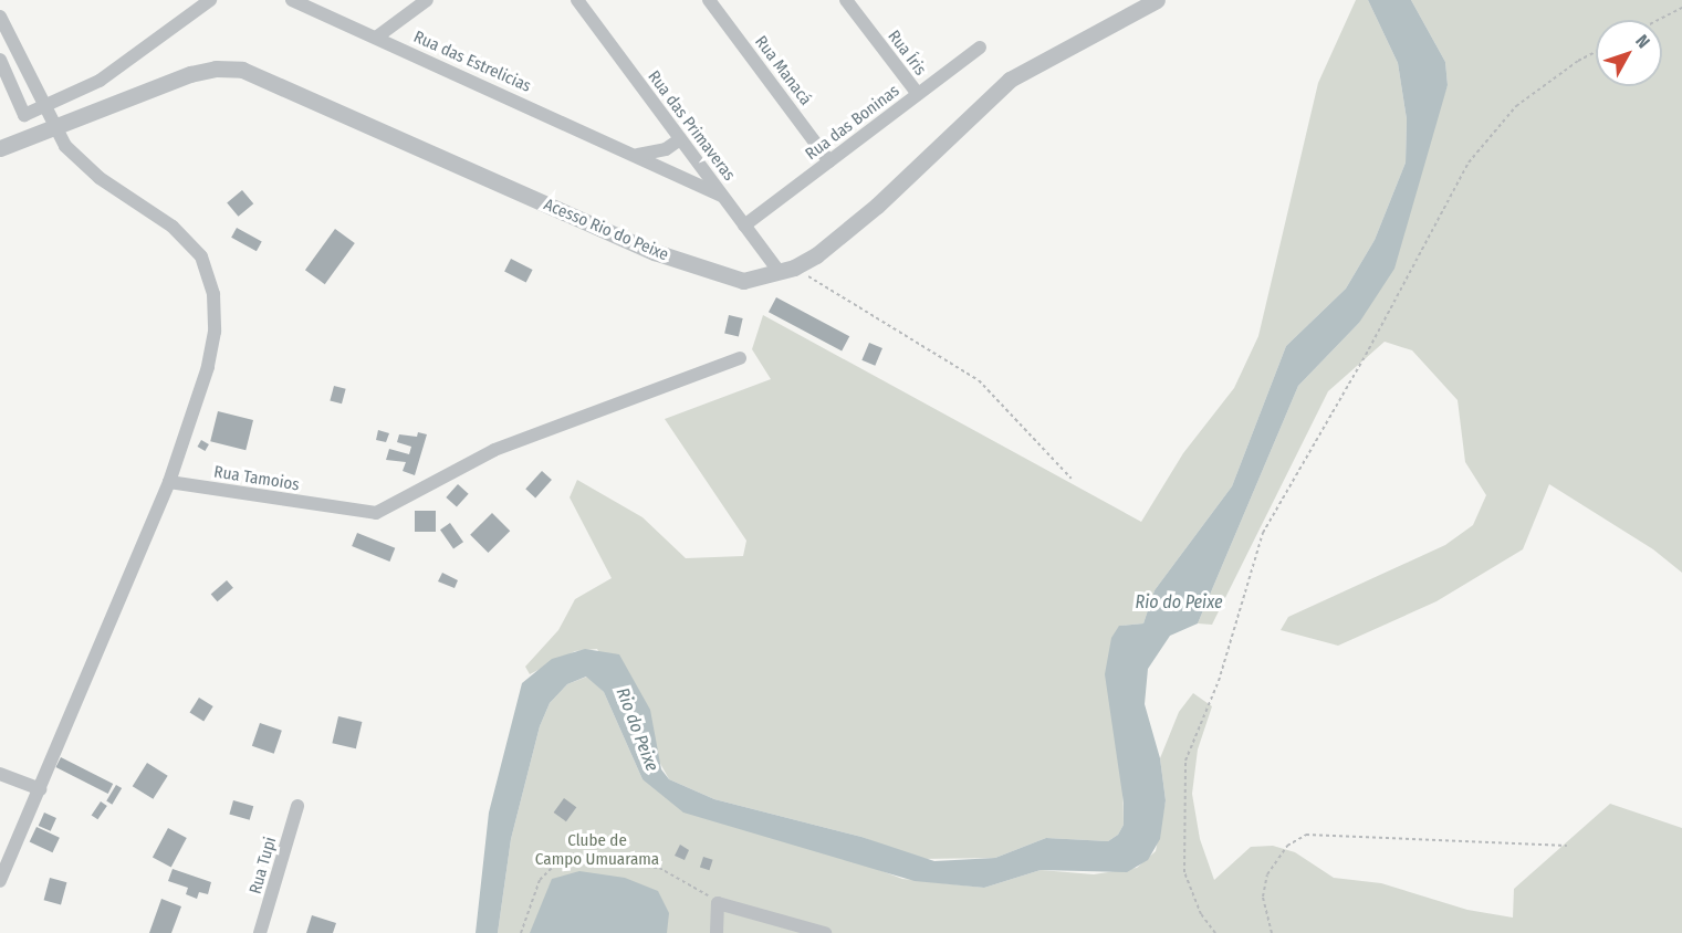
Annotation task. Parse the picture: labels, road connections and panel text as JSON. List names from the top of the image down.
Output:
{
  "streets": {
    "street": [
      "Rua Íris",
      "Rua das Estrelicias",
      "Rua Manacá",
      "Rua das Boninas",
      "Rua das Primaveras",
      "Acesso Rio do Peixe",
      "Rua Tamoios",
      "Rua Tupi"
    ]
  },
  "crossings": [
    ["Rua Íris", "Rua das Boninas"],
    ["Rua das Estrelicias", "Rua das Primaveras"],
    ["Rua Manacá", "Rua das Boninas"],
    ["Rua das Boninas", "Rua das Primaveras"],
    ["Rua das Primaveras", "Acesso Rio do Peixe"]
  ],
  "water": ["Rio do Peixe"],
  "parks": ["Clube de Campo Umuarama"],
  "north": "top right"
}
